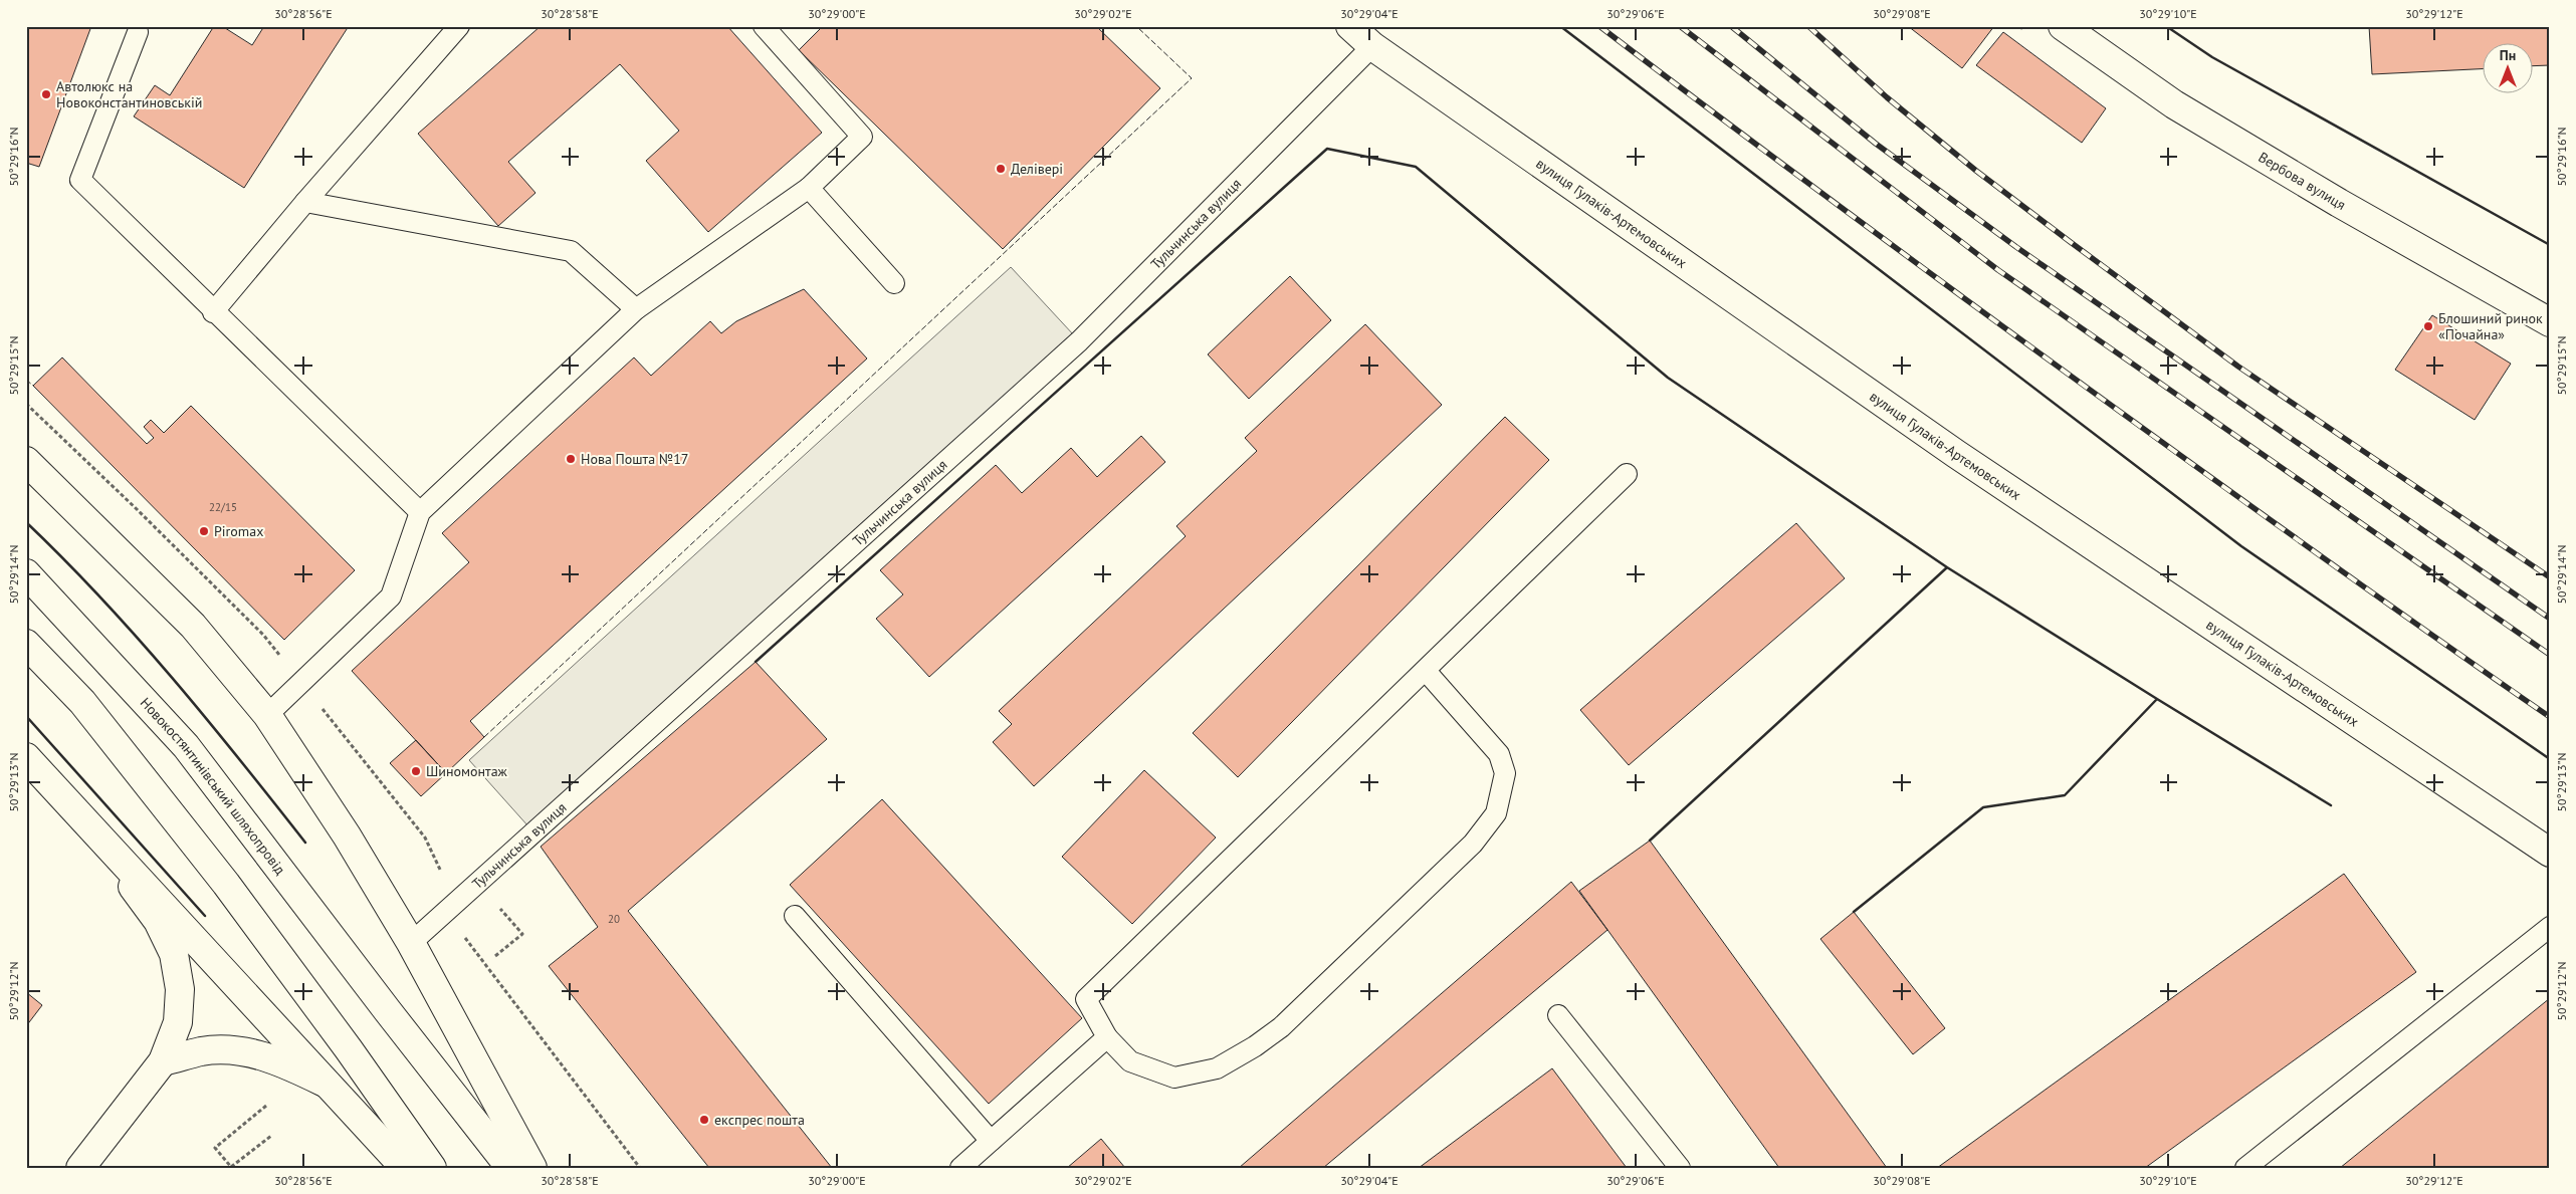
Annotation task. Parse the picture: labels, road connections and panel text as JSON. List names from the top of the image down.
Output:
{
  "streets": {
    "main road": ["Вербова вулиця", "вулиця Гулаків-Артемовських", "Новокостянтинівський шляхопровід"],
    "lane": ["Тульчинська вулиця"]
  },
  "crossings": [
    ["вулиця Гулаків-Артемовських", "Тульчинська вулиця"]
  ],
  "places": [
    "Автолюкс на Новоконстантиновській",
    "Делівері",
    "Блошиний ринок «Почайна»",
    "Нова Пошта №17",
    "Piromax",
    "Шиномонтаж",
    "експрес пошта"
  ],
  "house_numbers": ["22/15", "20"],
  "north": "top",
  "coordinates": [
    "30°28'56\"E",
    "30°28'58\"E",
    "30°29'00\"E",
    "30°29'02\"E",
    "30°29'04\"E",
    "30°29'06\"E",
    "30°29'08\"E",
    "30°29'10\"E",
    "30°29'12\"E",
    "50°29'16\"N",
    "50°29'15\"N",
    "50°29'14\"N",
    "50°29'13\"N",
    "50°29'12\"N"
  ]
}
